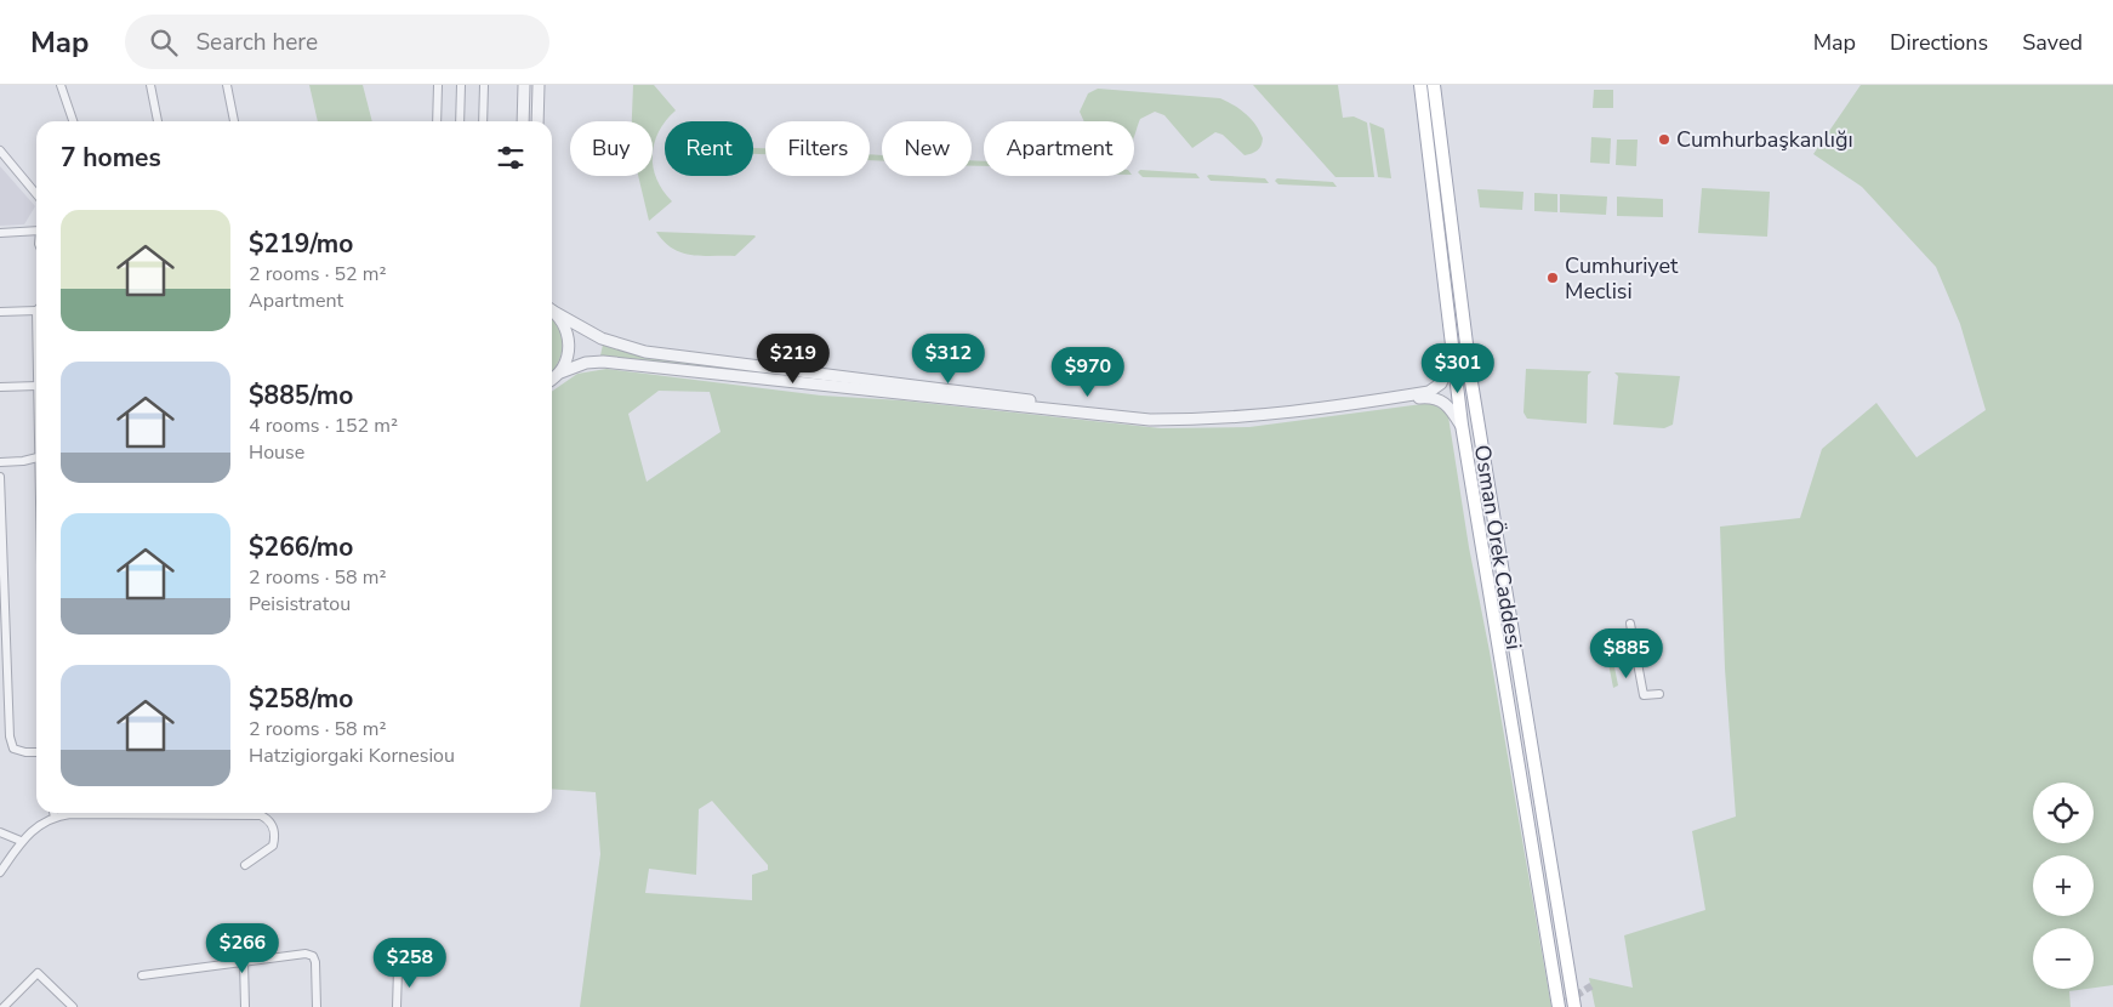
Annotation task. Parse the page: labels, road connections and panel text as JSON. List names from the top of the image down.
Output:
{
  "streets": {
    "main road": ["Osman Örek Caddesi"]
  },
  "places": ["Cumhurbaşkanlığı", "Cumhuriyet Meclisi"],
  "page": {
    "header": "Map",
    "search": "Search here",
    "nav": ["Map", "Directions", "Saved"],
    "chip": [
      "Buy",
      "Rent",
      "Filters",
      "New",
      "Apartment"
    ],
    "heading": "7 homes",
    "list": [
      {
        "name": "$219/mo",
        "note": "2 rooms · 52 m² · Apartment"
      },
      {
        "name": "$885/mo",
        "note": "4 rooms · 152 m² · House"
      },
      {
        "name": "$266/mo",
        "note": "2 rooms · 58 m² · Peisistratou"
      },
      {
        "name": "$258/mo",
        "note": "2 rooms · 58 m² · Hatzigiorgaki Kornesiou"
      }
    ],
    "price": [
      "$219",
      "$312",
      "$301",
      "$970",
      "$885",
      "$266",
      "$258"
    ],
    "map_buttons": ["+", "−"]
  }
}
